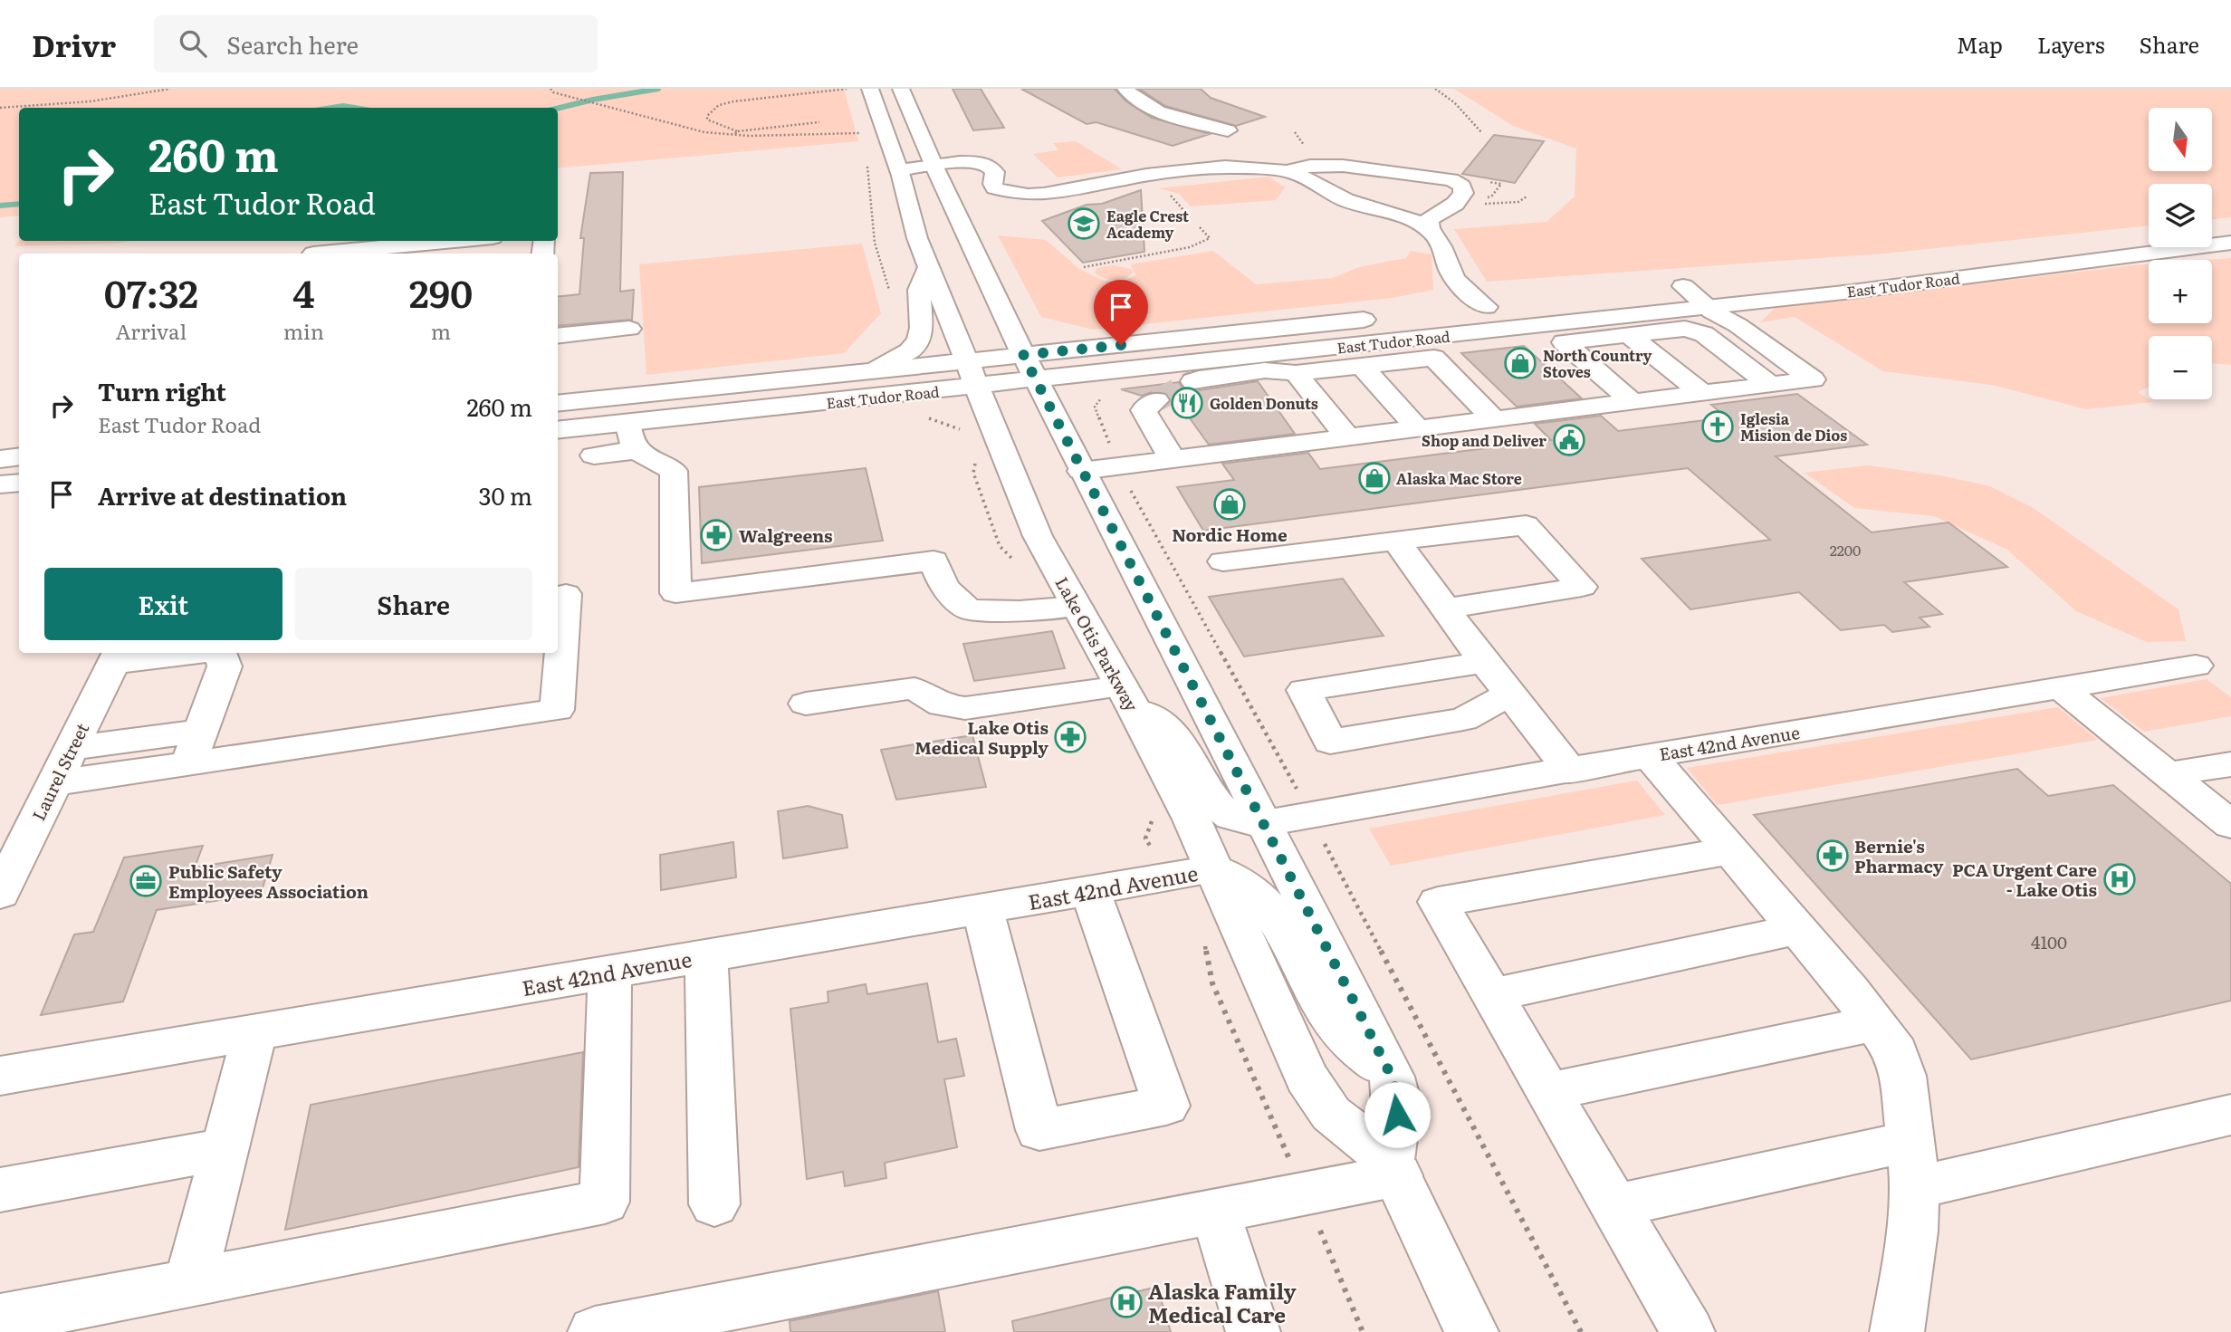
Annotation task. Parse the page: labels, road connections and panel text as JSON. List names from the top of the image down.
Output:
{
  "streets": {
    "main road": [
      "East Tudor Road",
      "Lake Otis Parkway",
      "East 42nd Avenue",
      "Laurel Street"
    ]
  },
  "crossings": [
    ["East Tudor Road", "Lake Otis Parkway"],
    ["Lake Otis Parkway", "East 42nd Avenue"]
  ],
  "places": {
    "school or university": ["Eagle Crest Academy"],
    "shop": ["North Country Stoves", "Alaska Mac Store", "Nordic Home"],
    "restaurant": ["Golden Donuts"],
    "church": ["Iglesia Mision de Dios"],
    "public building": ["Shop and Deliver"],
    "pharmacy": ["Walgreens", "Lake Otis Medical Supply", "Bernie's Pharmacy"],
    "hospital": ["PCA Urgent Care - Lake Otis", "Alaska Family Medical Care"],
    "office": ["Public Safety Employees Association"]
  },
  "house_numbers": ["2200", "4100"],
  "north": "bottom",
  "page": {
    "header": "Drivr",
    "search": "Search here",
    "nav": ["Map", "Layers", "Share"],
    "map_buttons": ["+", "−"],
    "turn": ["260 m", "East Tudor Road"],
    "eta": [
      "07:32",
      "Arrival",
      "4",
      "min",
      "290",
      "m"
    ],
    "list": [
      {
        "name": "Turn right",
        "note": "East Tudor Road",
        "value": "260 m"
      },
      {
        "name": "Arrive at destination",
        "value": "30 m"
      }
    ],
    "buttons": ["Exit", "Share"]
  }
}
